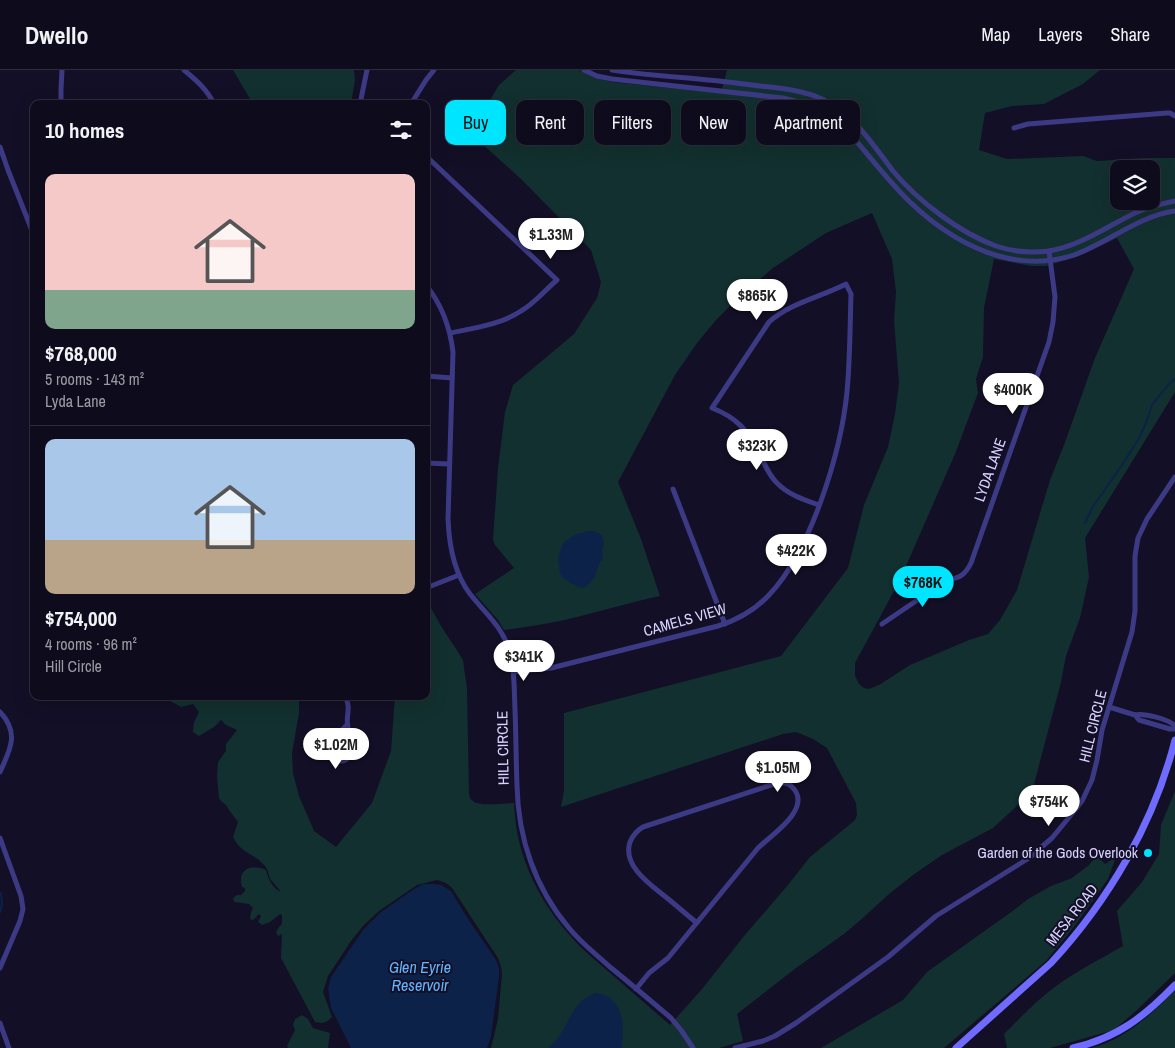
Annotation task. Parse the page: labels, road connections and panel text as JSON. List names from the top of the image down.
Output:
{
  "streets": {
    "main road": ["MESA ROAD"],
    "street": ["LYDA LANE", "CAMELS VIEW", "HILL CIRCLE"]
  },
  "crossings": [
    ["CAMELS VIEW", "HILL CIRCLE"]
  ],
  "water": ["Glen Eyrie Reservoir"],
  "places": ["Garden of the Gods Overlook"],
  "page": {
    "header": "Dwello",
    "nav": ["Map", "Layers", "Share"],
    "chip": [
      "Buy",
      "Rent",
      "Filters",
      "New",
      "Apartment"
    ],
    "heading": "10 homes",
    "list": [
      {
        "name": "$768,000",
        "note": "5 rooms · 143 m² · Lyda Lane"
      },
      {
        "name": "$754,000",
        "note": "4 rooms · 96 m² · Hill Circle"
      }
    ],
    "price": [
      "$1.33M",
      "$865K",
      "$400K",
      "$323K",
      "$422K",
      "$768K",
      "$341K",
      "$1.02M",
      "$1.05M",
      "$754K"
    ]
  }
}
